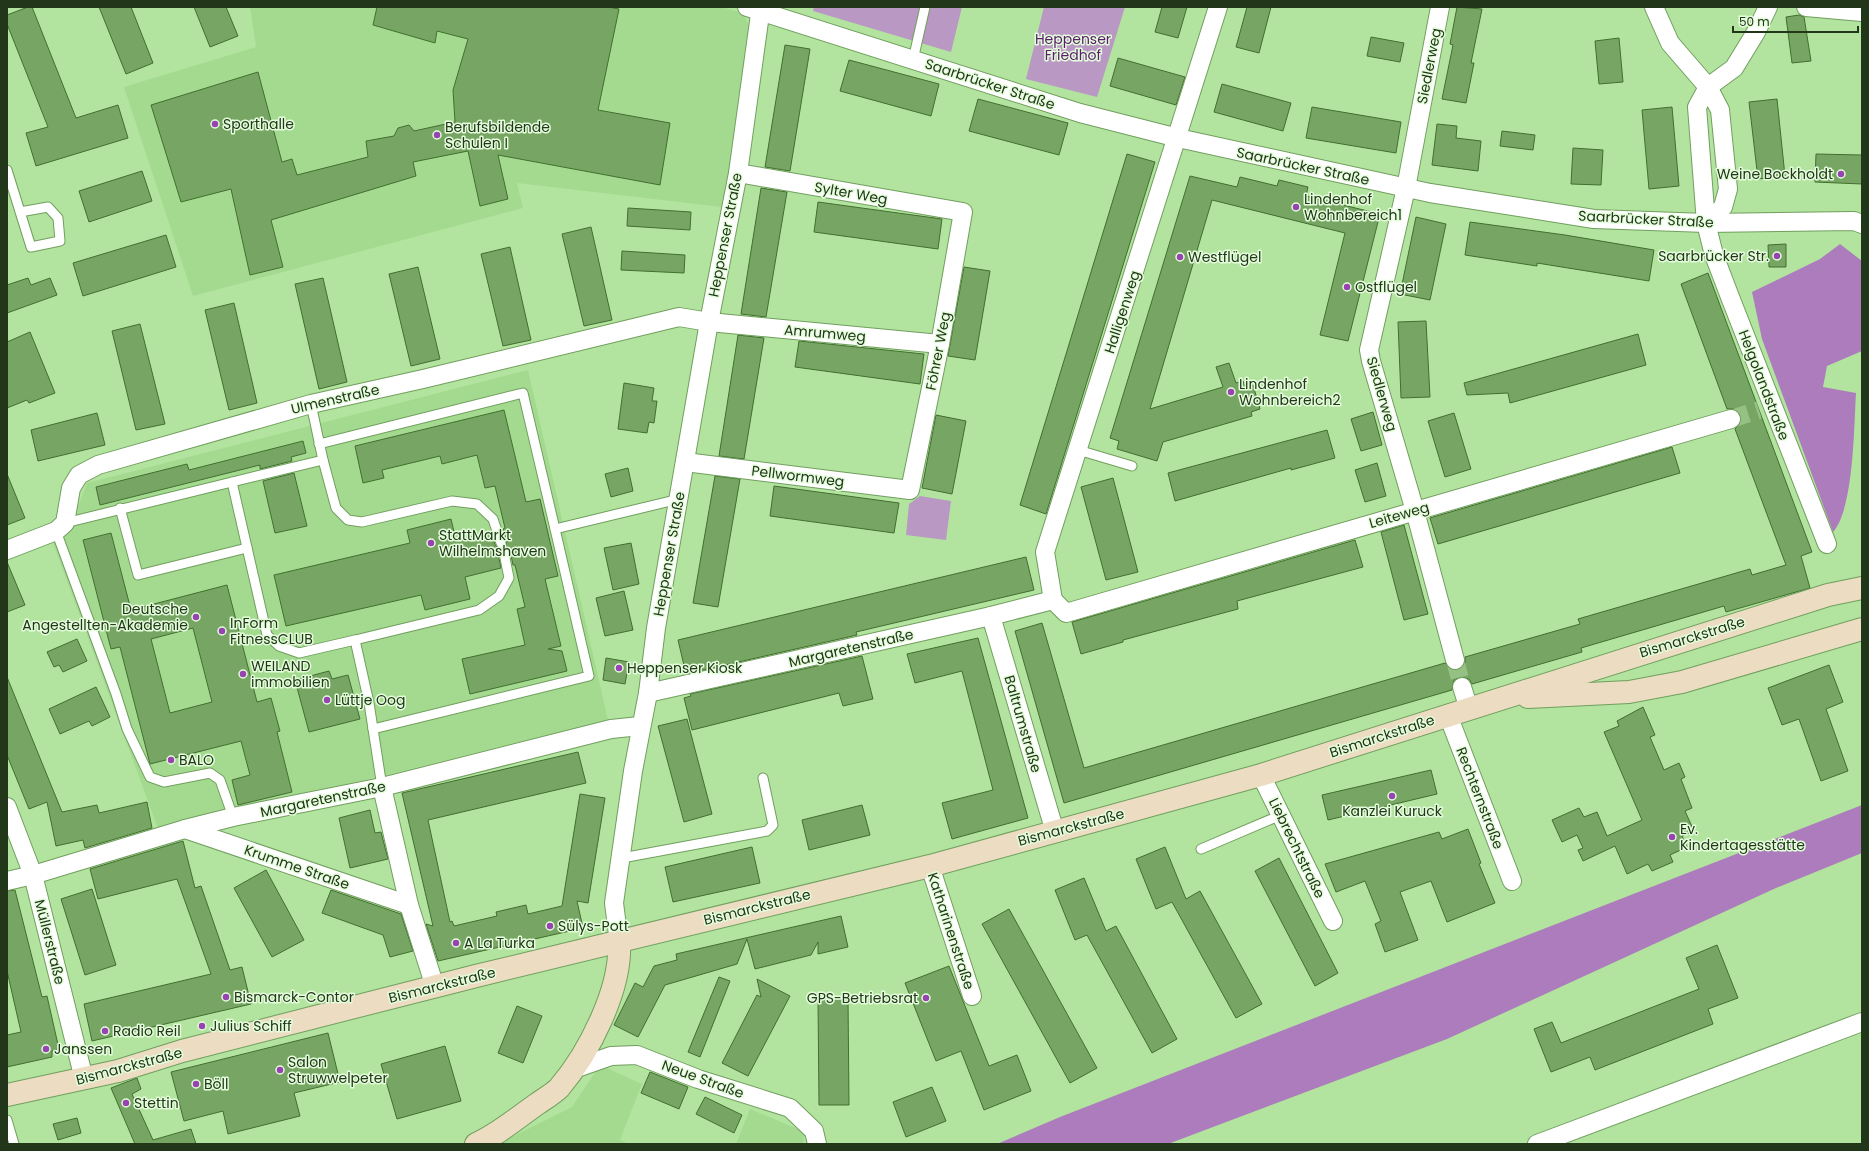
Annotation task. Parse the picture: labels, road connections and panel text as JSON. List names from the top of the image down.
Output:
{
  "streets": {
    "main road": ["Heppenser Straße", "Bismarckstraße"],
    "street": [
      "Siedlerweg",
      "Saarbrücker Straße",
      "Sylter Weg",
      "Halligenweg",
      "Amrumweg",
      "Föhrer Weg",
      "Helgolandstraße",
      "Ulmenstraße",
      "Pellwormweg",
      "Leiteweg",
      "Margaretenstraße",
      "Baltrumstraße",
      "Rechternstraße",
      "Liebrechtstraße",
      "Krumme Straße",
      "Katharinenstraße",
      "Müllerstraße",
      "Neue Straße"
    ]
  },
  "crossings": [
    ["Siedlerweg", "Saarbrücker Straße"],
    ["Siedlerweg", "Leiteweg"],
    ["Saarbrücker Straße", "Heppenser Straße"],
    ["Saarbrücker Straße", "Halligenweg"],
    ["Saarbrücker Straße", "Helgolandstraße"],
    ["Sylter Weg", "Heppenser Straße"],
    ["Sylter Weg", "Föhrer Weg"],
    ["Heppenser Straße", "Amrumweg"],
    ["Heppenser Straße", "Ulmenstraße"],
    ["Heppenser Straße", "Pellwormweg"],
    ["Heppenser Straße", "Bismarckstraße"],
    ["Heppenser Straße", "Margaretenstraße"],
    ["Heppenser Straße", "Neue Straße"],
    ["Halligenweg", "Leiteweg"],
    ["Halligenweg", "Margaretenstraße"],
    ["Amrumweg", "Föhrer Weg"],
    ["Amrumweg", "Ulmenstraße"],
    ["Föhrer Weg", "Pellwormweg"],
    ["Leiteweg", "Margaretenstraße"],
    ["Bismarckstraße", "Baltrumstraße"],
    ["Bismarckstraße", "Rechternstraße"],
    ["Bismarckstraße", "Liebrechtstraße"],
    ["Bismarckstraße", "Katharinenstraße"],
    ["Bismarckstraße", "Müllerstraße"],
    ["Margaretenstraße", "Baltrumstraße"],
    ["Margaretenstraße", "Krumme Straße"],
    ["Margaretenstraße", "Müllerstraße"]
  ],
  "parks": ["Heppenser Friedhof"],
  "places": [
    "Sporthalle",
    "Berufsbildende Schulen I",
    "Weine Bockholdt",
    "Lindenhof Wohnbereich1",
    "Saarbrücker Str.",
    "Westflügel",
    "Ostflügel",
    "Lindenhof Wohnbereich2",
    "StattMarkt Wilhelmshaven",
    "Deutsche Angestellten-Akademie",
    "InForm FitnessCLUB",
    "Heppenser Kiosk",
    "WEILAND immobilien",
    "Lüttje Oog",
    "BALO",
    "Kanzlei Kuruck",
    "Ev. Kindertagesstätte",
    "Sülys-Pott",
    "A La Turka",
    "Bismarck-Contor",
    "GPS-Betriebsrat",
    "Julius Schiff",
    "Radio Reil",
    "Janssen",
    "Salon Struwwelpeter",
    "Böll",
    "Stettin"
  ],
  "scale_bar": "50 m"
}
